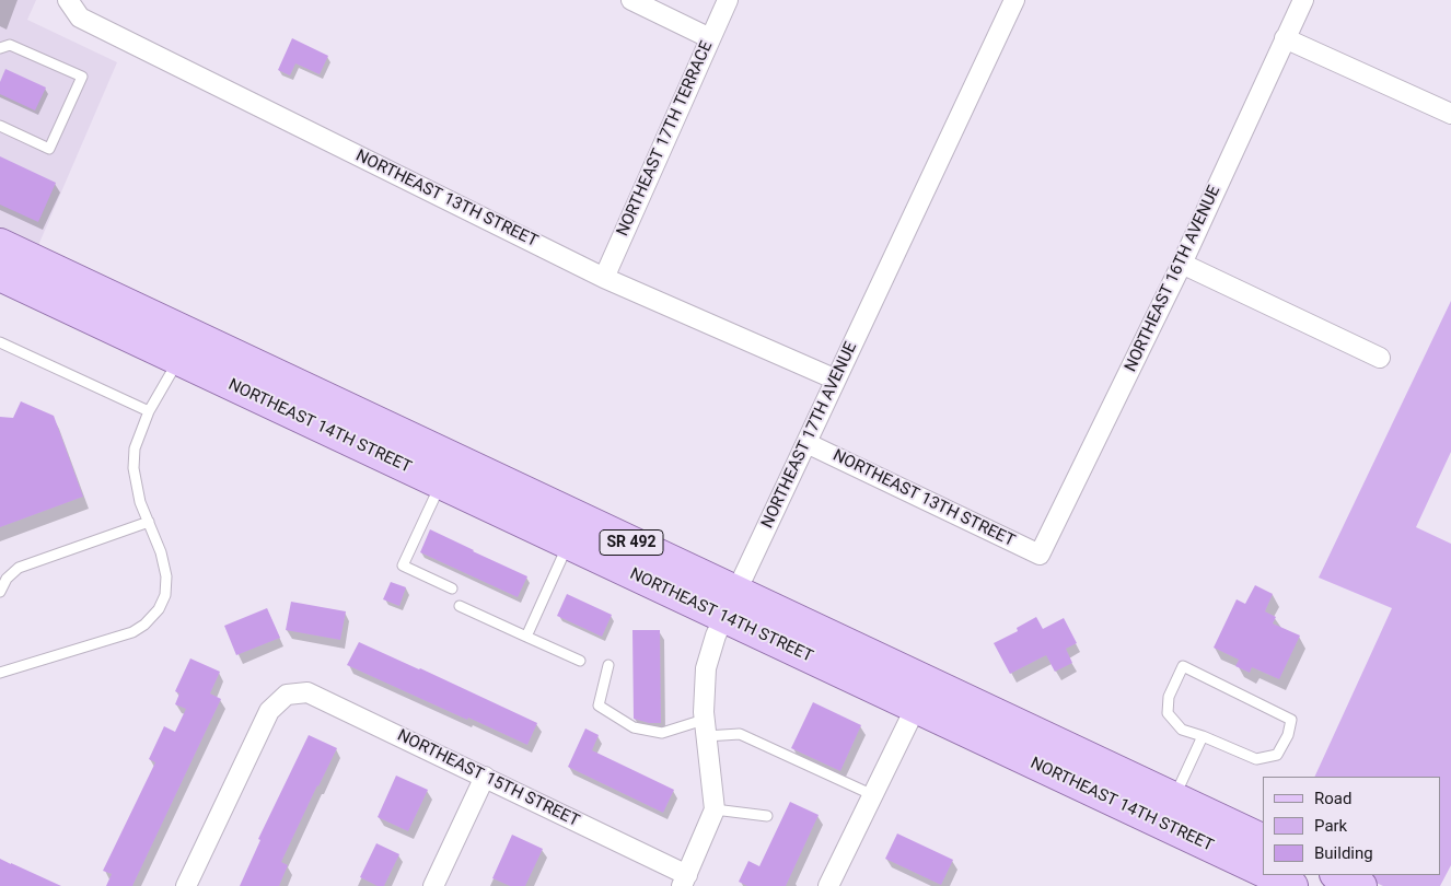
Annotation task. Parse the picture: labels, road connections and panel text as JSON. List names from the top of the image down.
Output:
{
  "streets": {
    "main road": ["NORTHEAST 14TH STREET", "SR 492"],
    "street": [
      "NORTHEAST 17TH TERRACE",
      "NORTHEAST 13TH STREET",
      "NORTHEAST 16TH AVENUE",
      "NORTHEAST 17TH AVENUE",
      "NORTHEAST 15TH STREET"
    ]
  },
  "crossings": [
    ["NORTHEAST 17TH TERRACE", "NORTHEAST 13TH STREET"],
    ["NORTHEAST 13TH STREET", "NORTHEAST 16TH AVENUE"],
    ["NORTHEAST 13TH STREET", "NORTHEAST 17TH AVENUE"],
    ["NORTHEAST 14TH STREET", "NORTHEAST 17TH AVENUE"],
    ["NORTHEAST 17TH AVENUE", "NORTHEAST 15TH STREET"]
  ],
  "legend": ["Road", "Park", "Building"]
}
